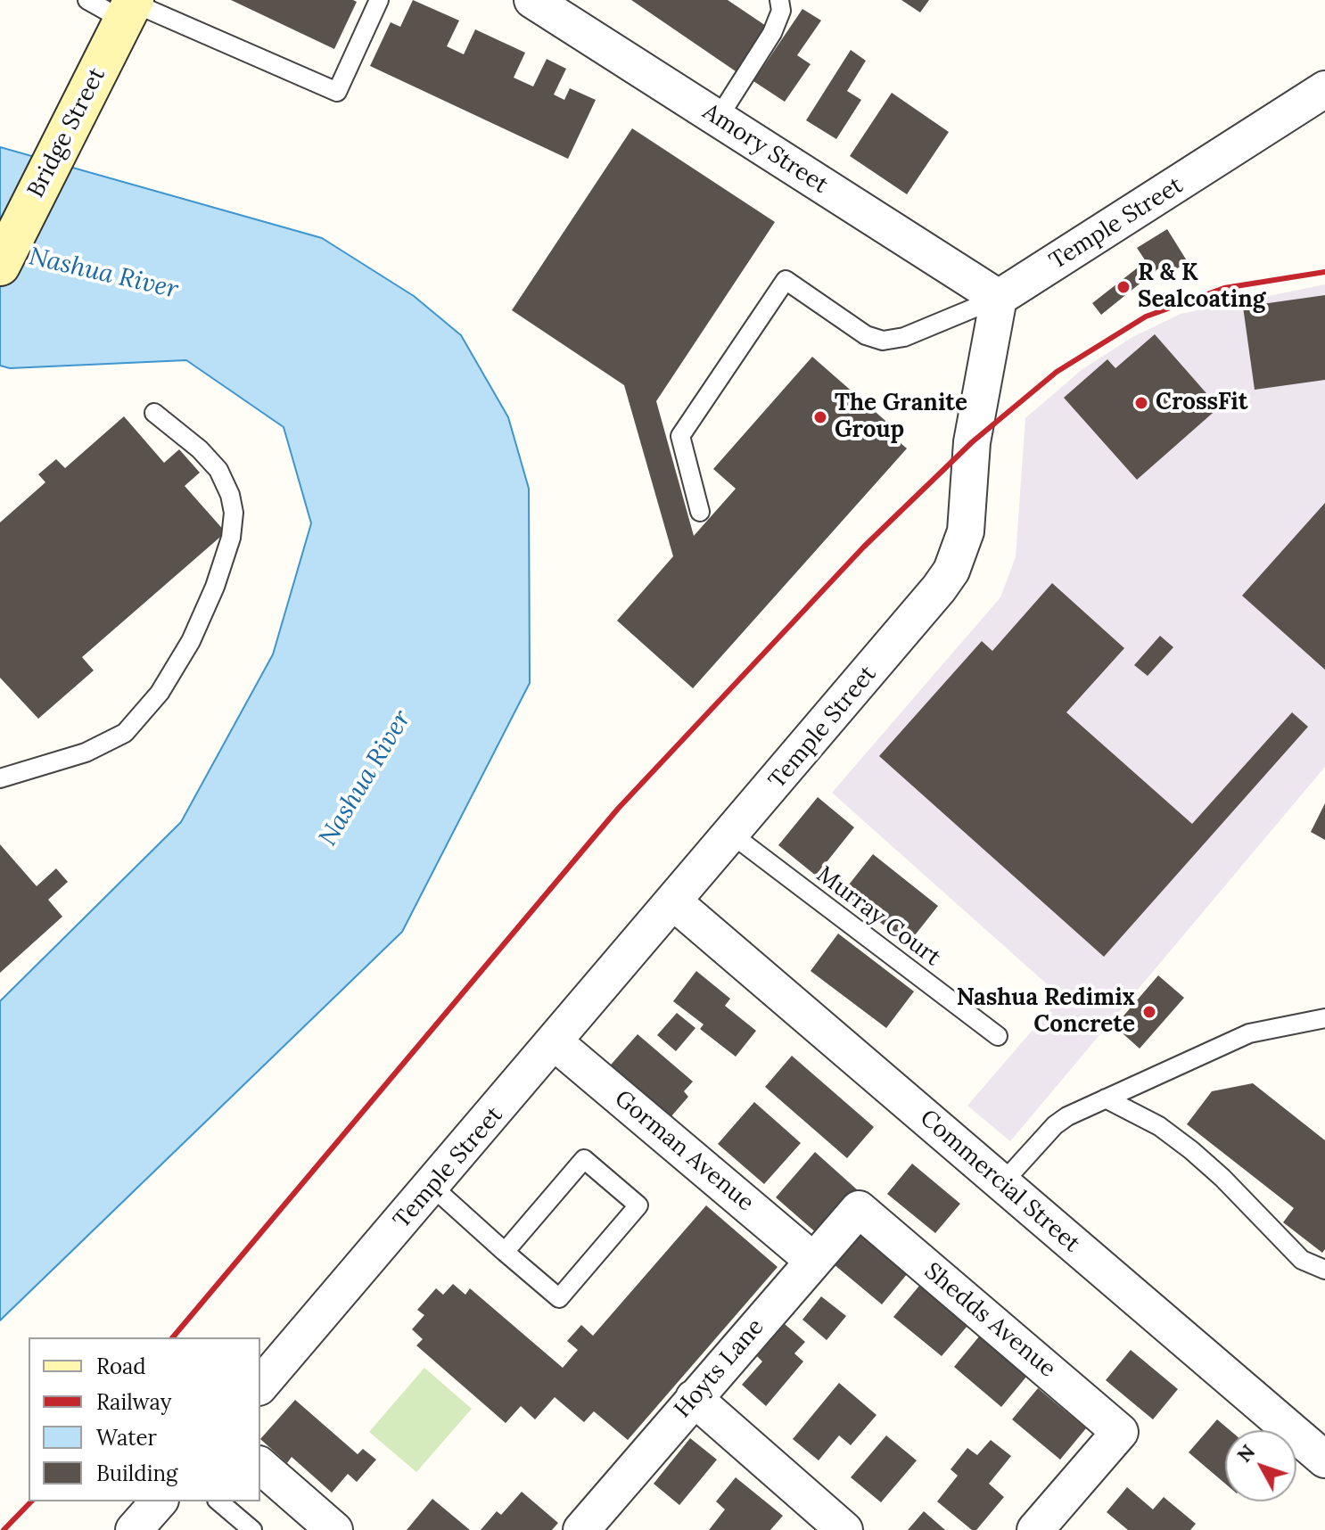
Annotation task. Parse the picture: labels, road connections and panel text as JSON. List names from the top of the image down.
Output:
{
  "streets": {
    "street": [
      "Bridge Street",
      "Amory Street",
      "Temple Street",
      "Gorman Avenue",
      "Commercial Street",
      "Shedds Avenue",
      "Hoyts Lane"
    ],
    "lane": ["Murray Court"]
  },
  "crossings": [
    ["Amory Street", "Temple Street"],
    ["Temple Street", "Murray Court"],
    ["Temple Street", "Gorman Avenue"],
    ["Temple Street", "Commercial Street"],
    ["Gorman Avenue", "Hoyts Lane"],
    ["Shedds Avenue", "Hoyts Lane"]
  ],
  "water": ["Nashua River"],
  "places": [
    "R & K Sealcoating",
    "CrossFit",
    "The Granite Group",
    "Nashua Redimix Concrete"
  ],
  "legend": [
    "Road",
    "Railway",
    "Water",
    "Building"
  ],
  "north": "top left"
}
